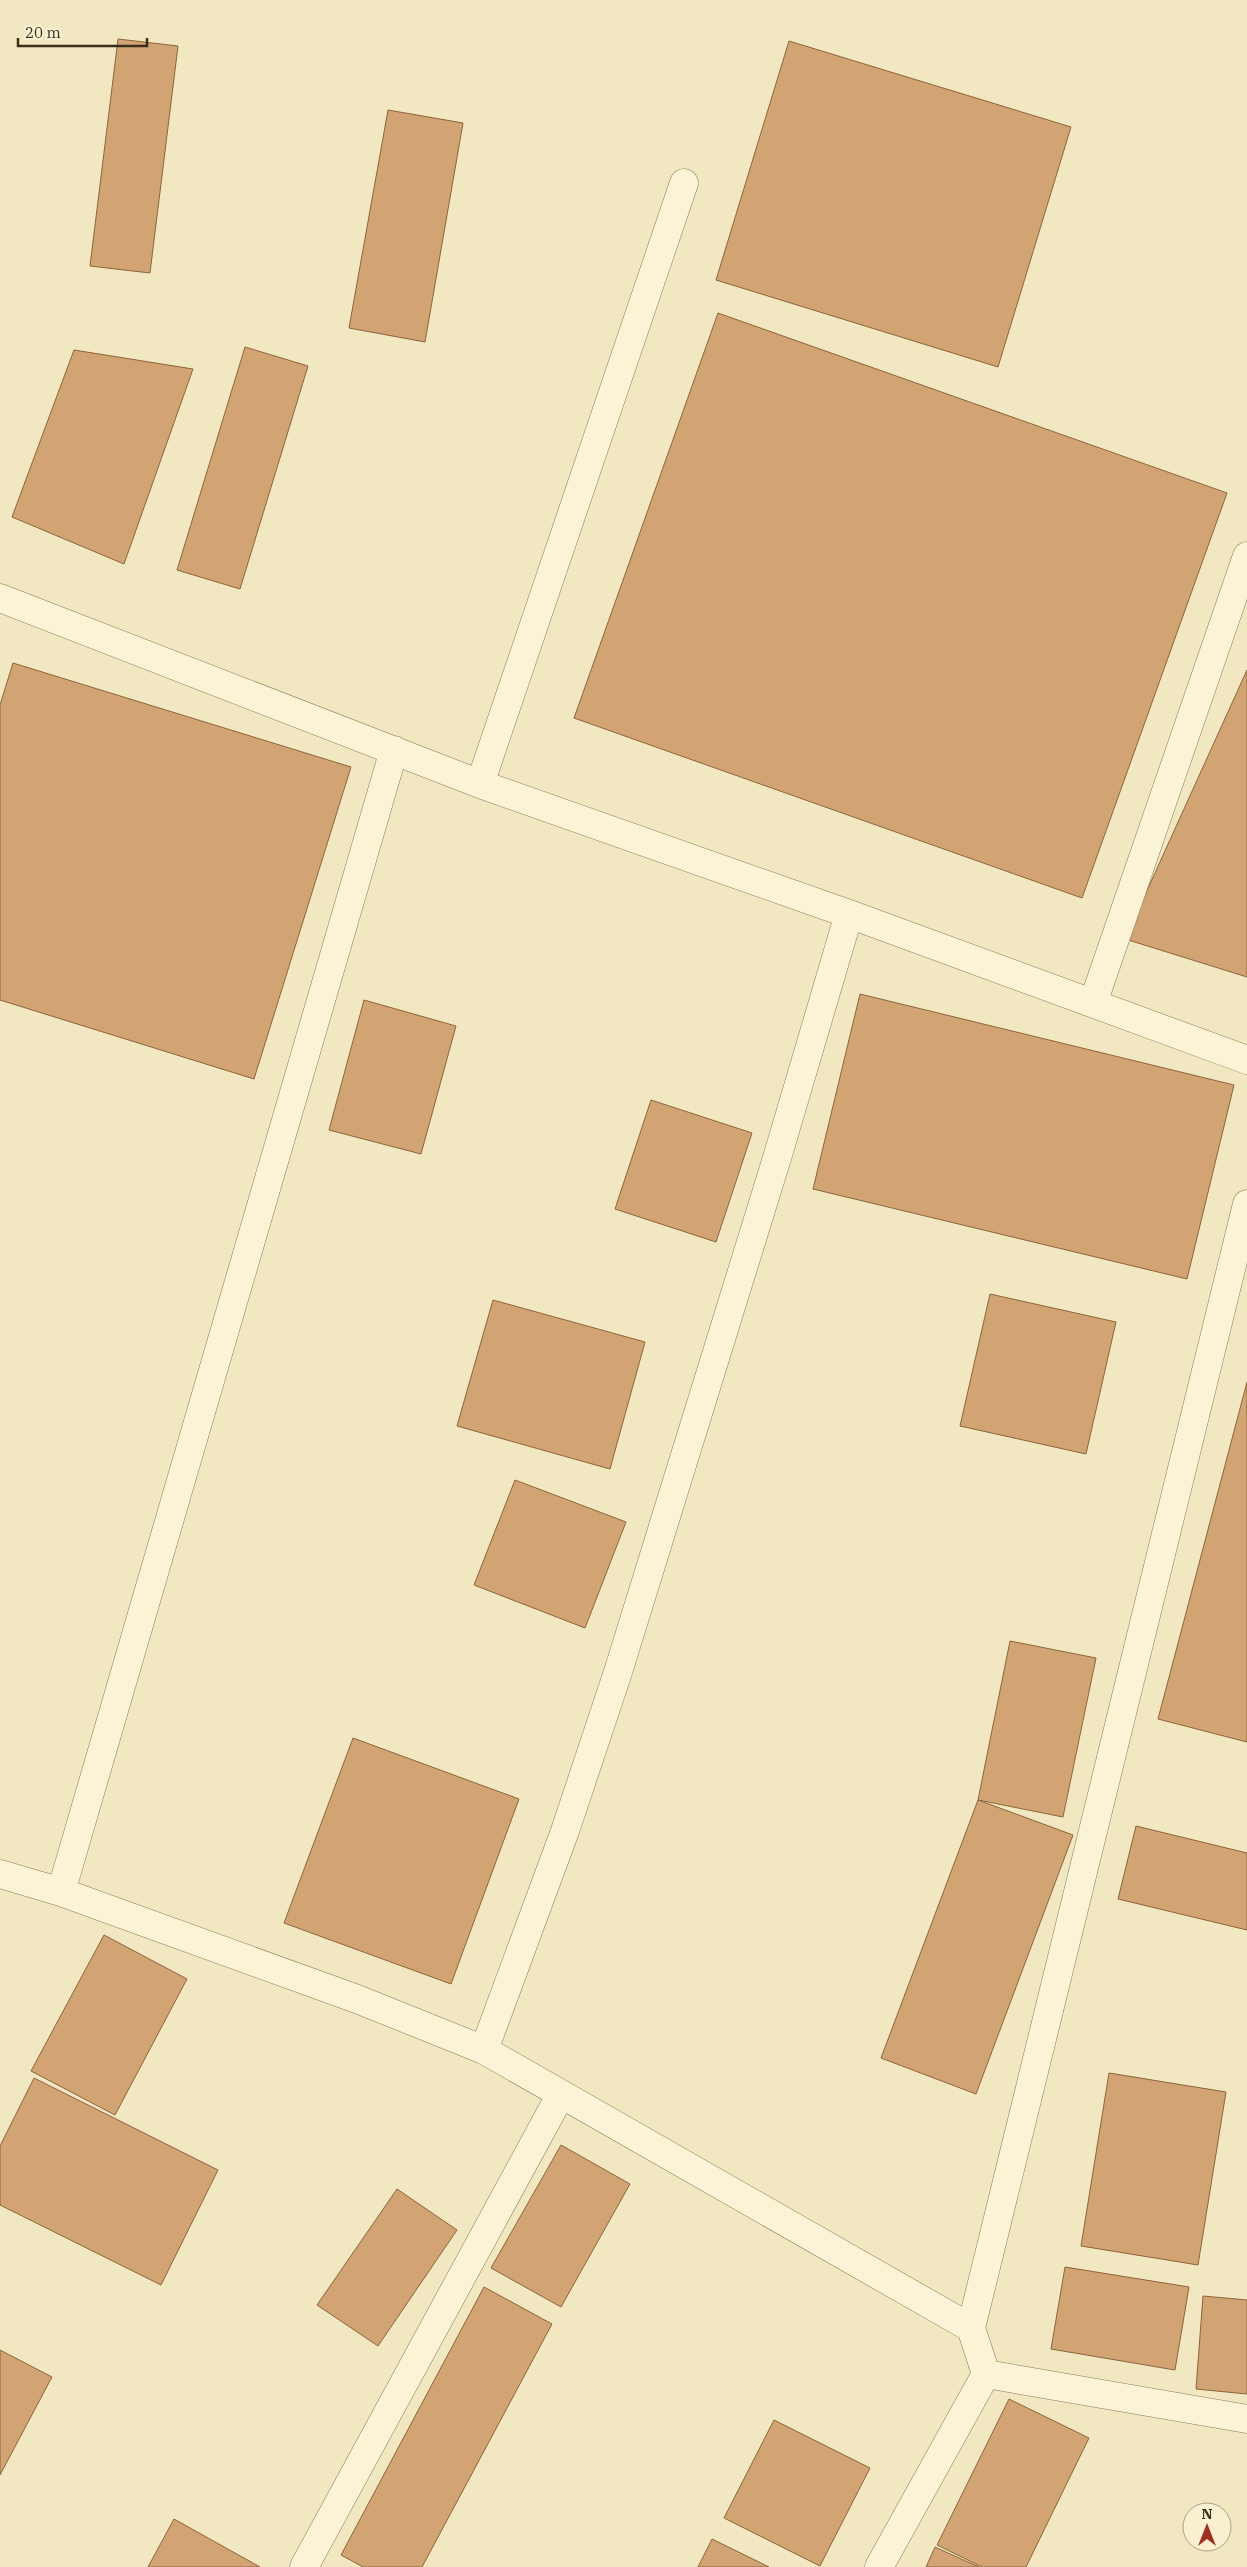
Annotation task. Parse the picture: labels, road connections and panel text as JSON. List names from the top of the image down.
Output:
{
  "scale_bar": "20 m",
  "north": "top"
}
